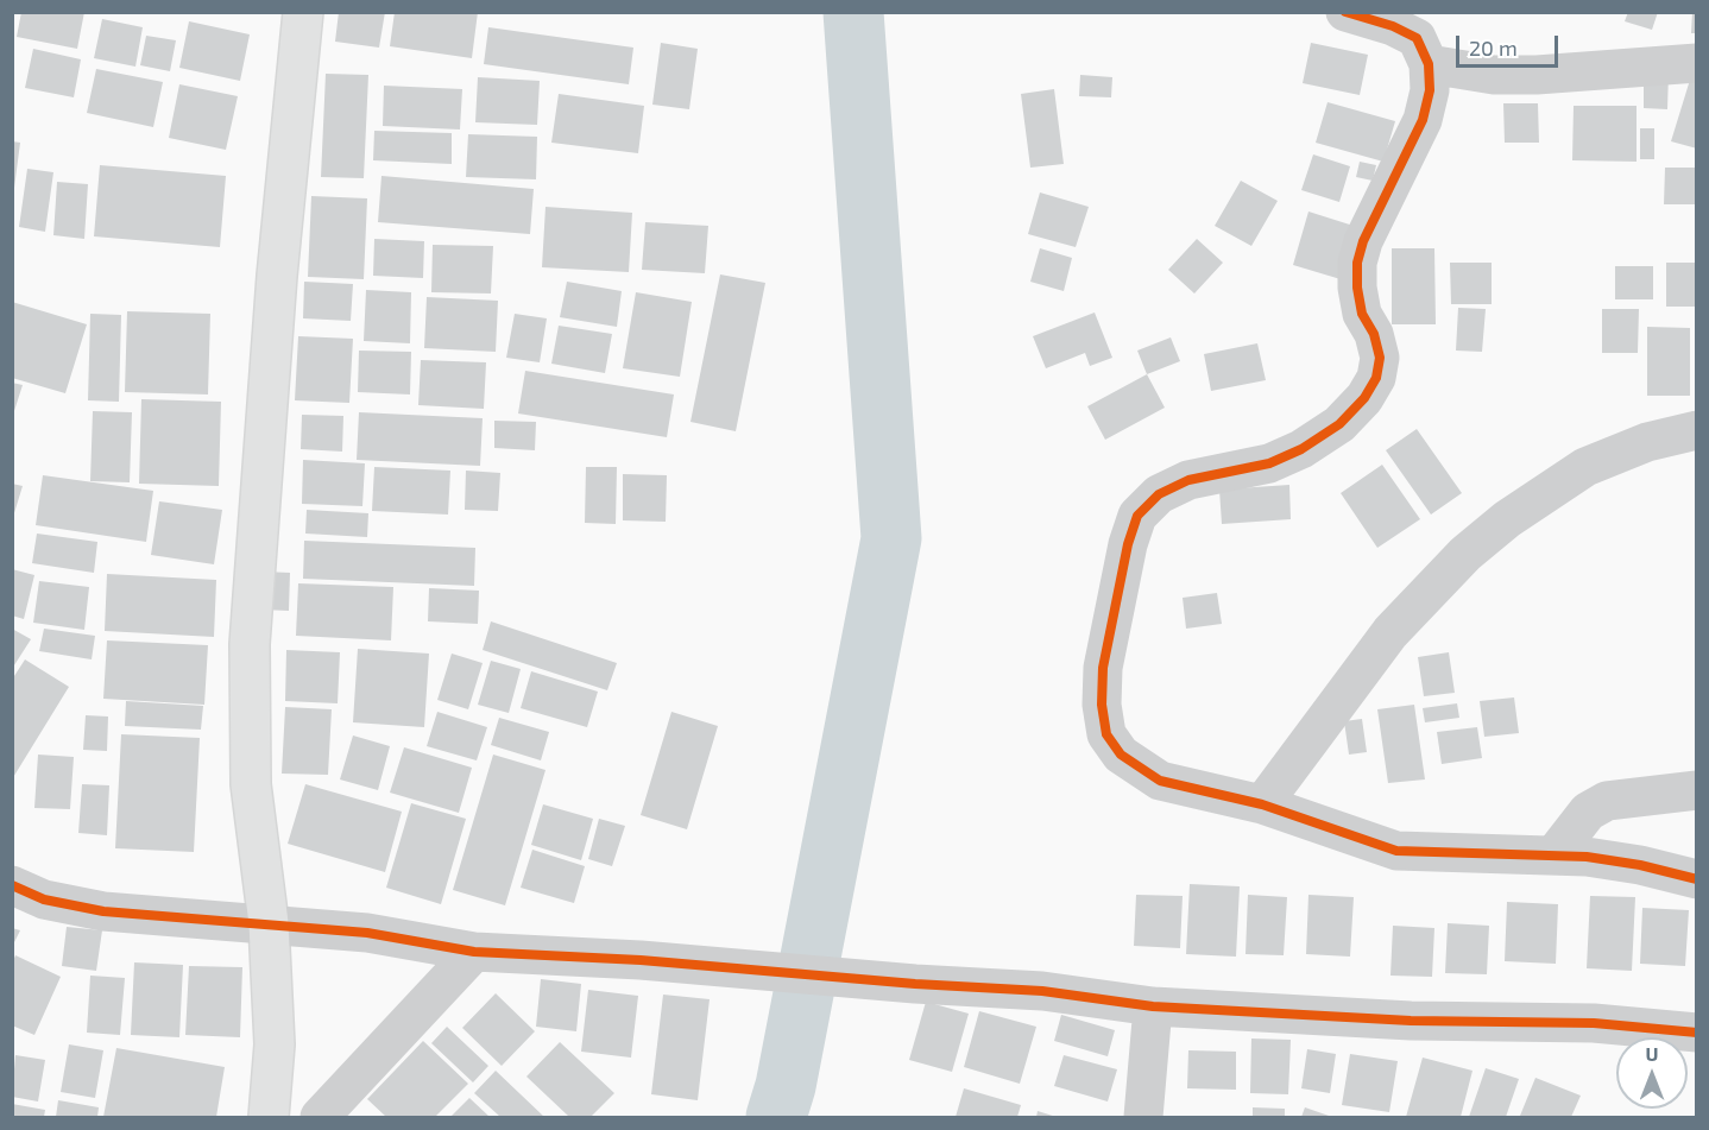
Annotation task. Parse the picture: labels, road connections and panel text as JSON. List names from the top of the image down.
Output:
{
  "scale_bar": "20 m",
  "north": "top"
}
